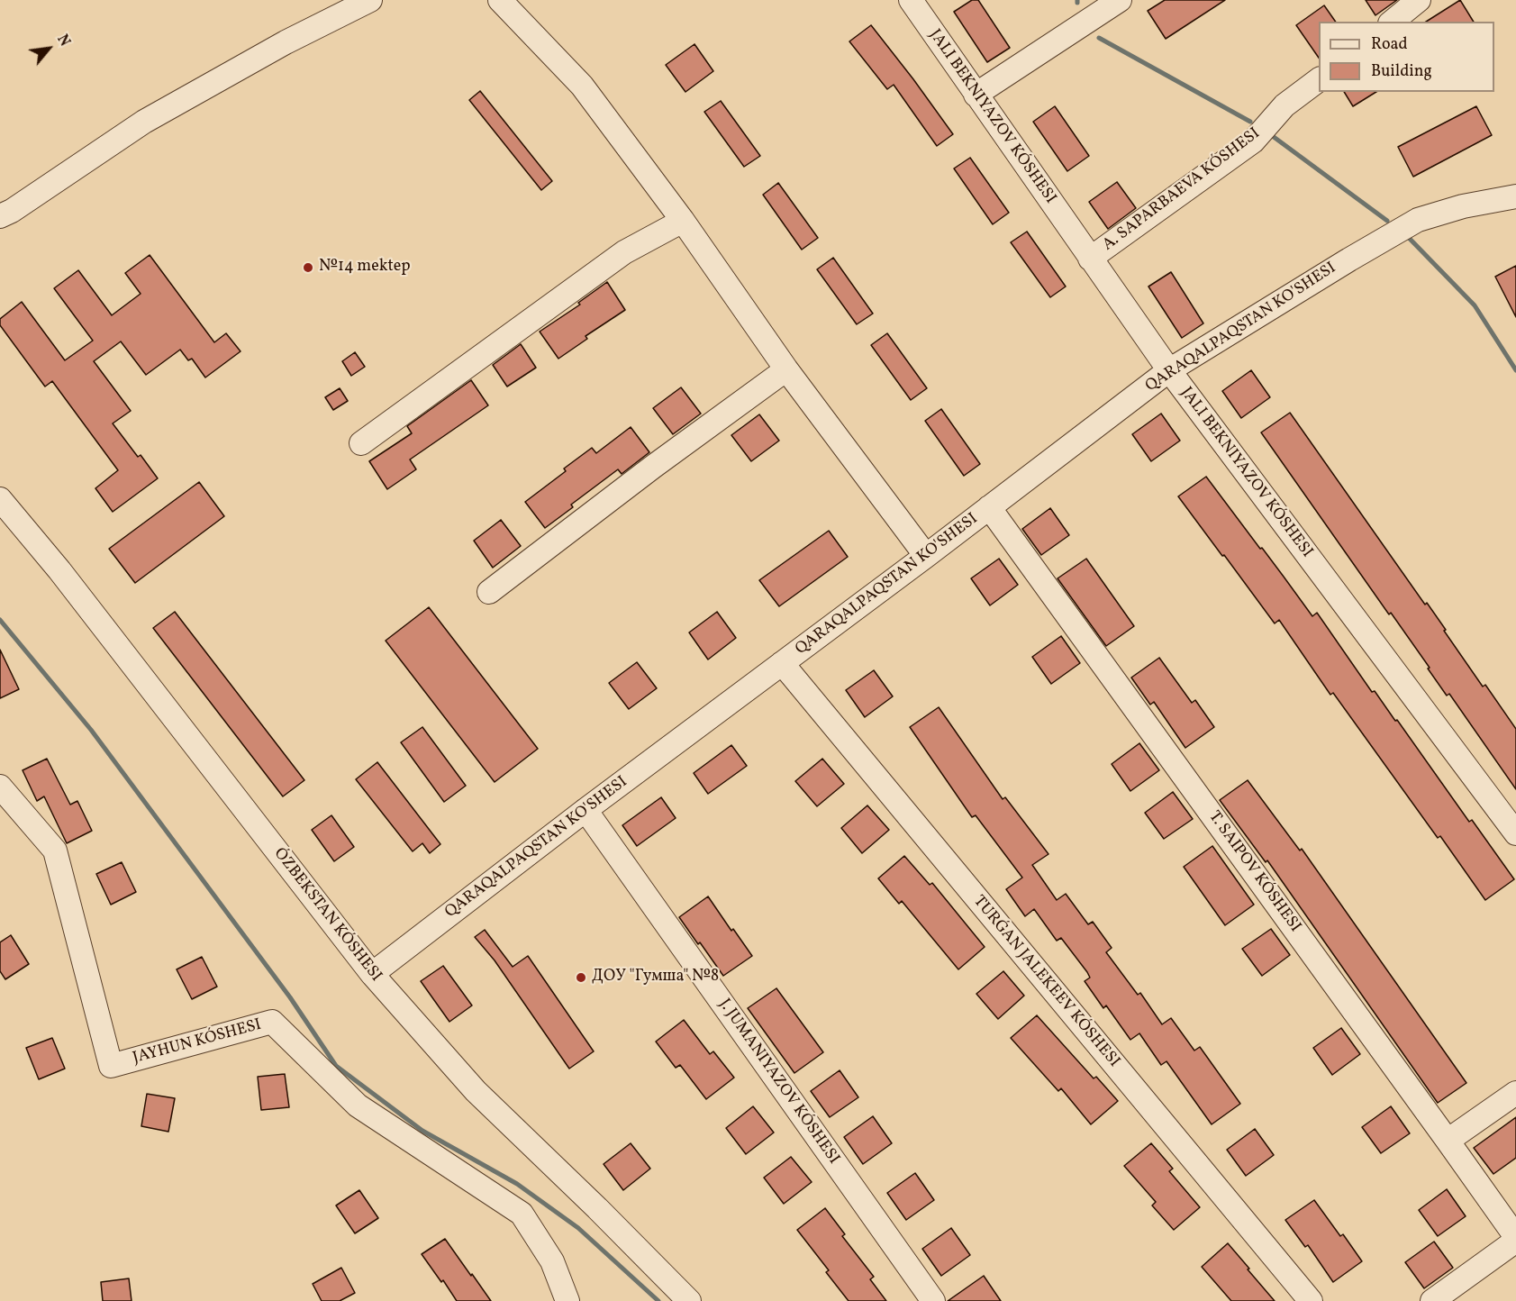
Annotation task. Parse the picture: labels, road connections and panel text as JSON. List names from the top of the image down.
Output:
{
  "streets": {
    "street": [
      "JALI BEKNIYAZOV KÓSHESI",
      "A. SAPARBAEVA KÓSHESI",
      "QARAQALPAQSTAN KO'SHESI",
      "T. SAIPOV KÓSHESI",
      "ÓZBEKSTAN KÓSHESI",
      "TURǴAN JALEKEEV KÓSHESI",
      "JAYHUN KÓSHESI",
      "J. JUMANIYAZOV KÓSHESI"
    ]
  },
  "crossings": [
    ["JALI BEKNIYAZOV KÓSHESI", "A. SAPARBAEVA KÓSHESI"],
    ["JALI BEKNIYAZOV KÓSHESI", "QARAQALPAQSTAN KO'SHESI"],
    ["QARAQALPAQSTAN KO'SHESI", "T. SAIPOV KÓSHESI"],
    ["QARAQALPAQSTAN KO'SHESI", "ÓZBEKSTAN KÓSHESI"],
    ["QARAQALPAQSTAN KO'SHESI", "TURǴAN JALEKEEV KÓSHESI"],
    ["QARAQALPAQSTAN KO'SHESI", "J. JUMANIYAZOV KÓSHESI"]
  ],
  "places": ["№14 mektep", "ДОУ \"Гумша\" №8"],
  "legend": ["Road", "Building"],
  "north": "top right"
}
